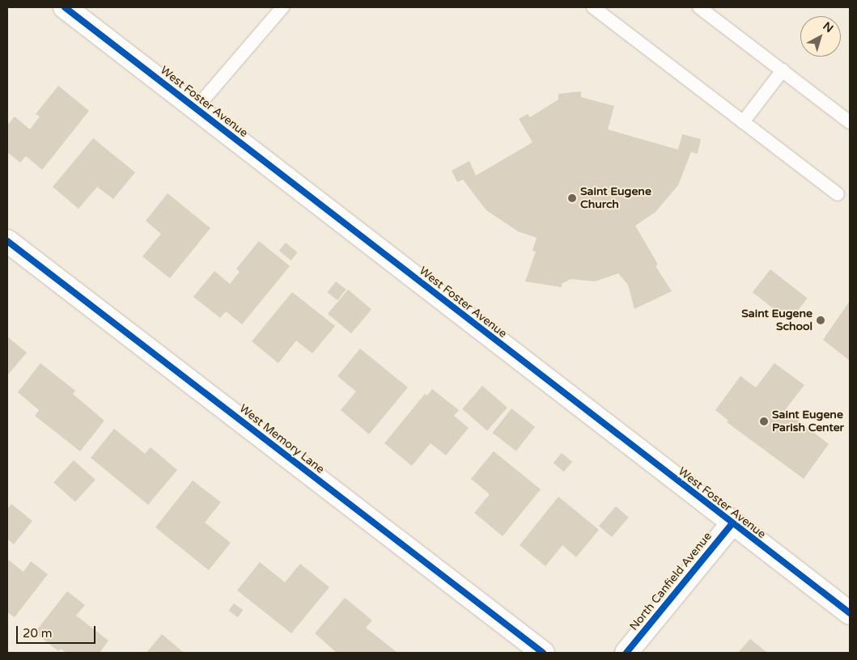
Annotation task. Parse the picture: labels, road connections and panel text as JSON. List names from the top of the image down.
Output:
{
  "streets": {
    "street": ["West Foster Avenue", "West Memory Lane", "North Canfield Avenue"]
  },
  "crossings": [
    ["West Foster Avenue", "North Canfield Avenue"]
  ],
  "places": ["Saint Eugene Church", "Saint Eugene School", "Saint Eugene Parish Center"],
  "scale_bar": "20 m",
  "north": "top right"
}
